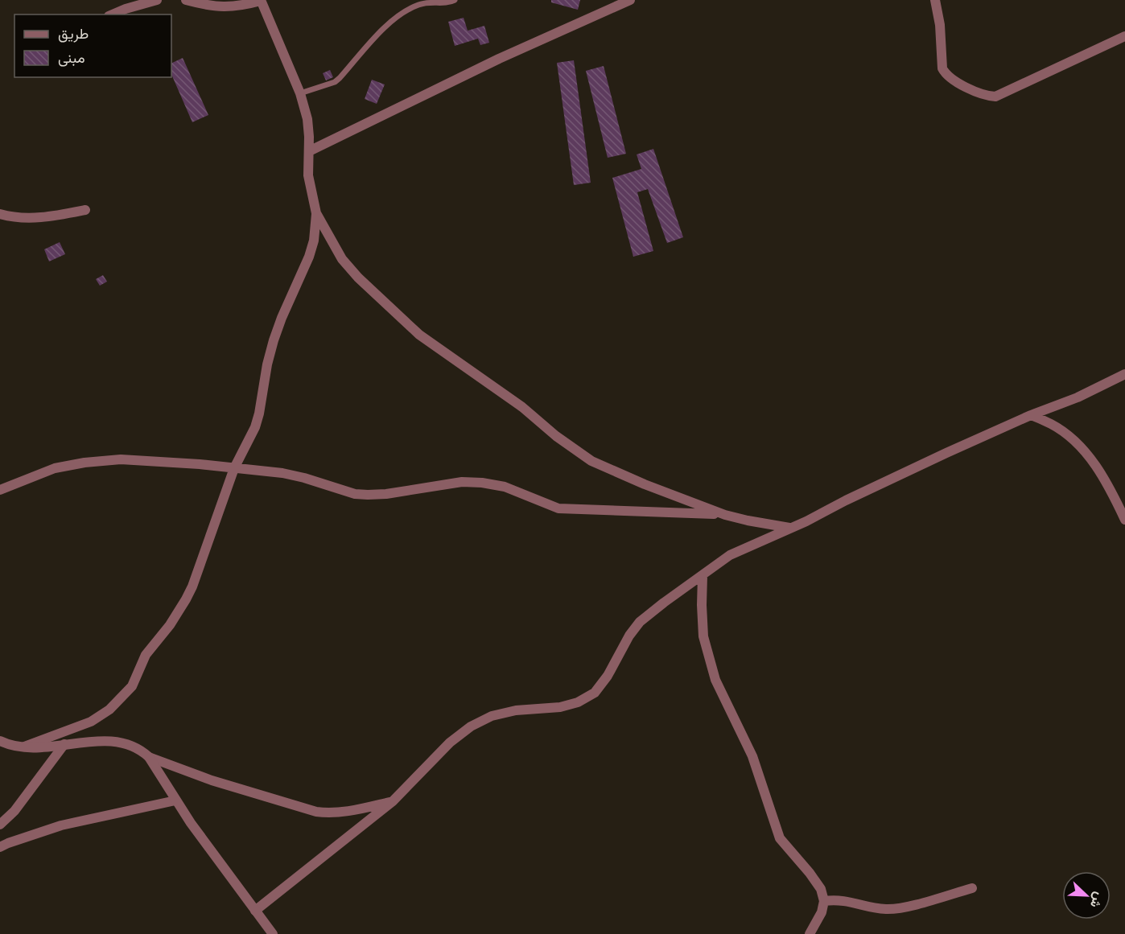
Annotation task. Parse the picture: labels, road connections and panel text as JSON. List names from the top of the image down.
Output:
{
  "legend": ["طريق", "مبنى"],
  "north": "bottom right"
}
